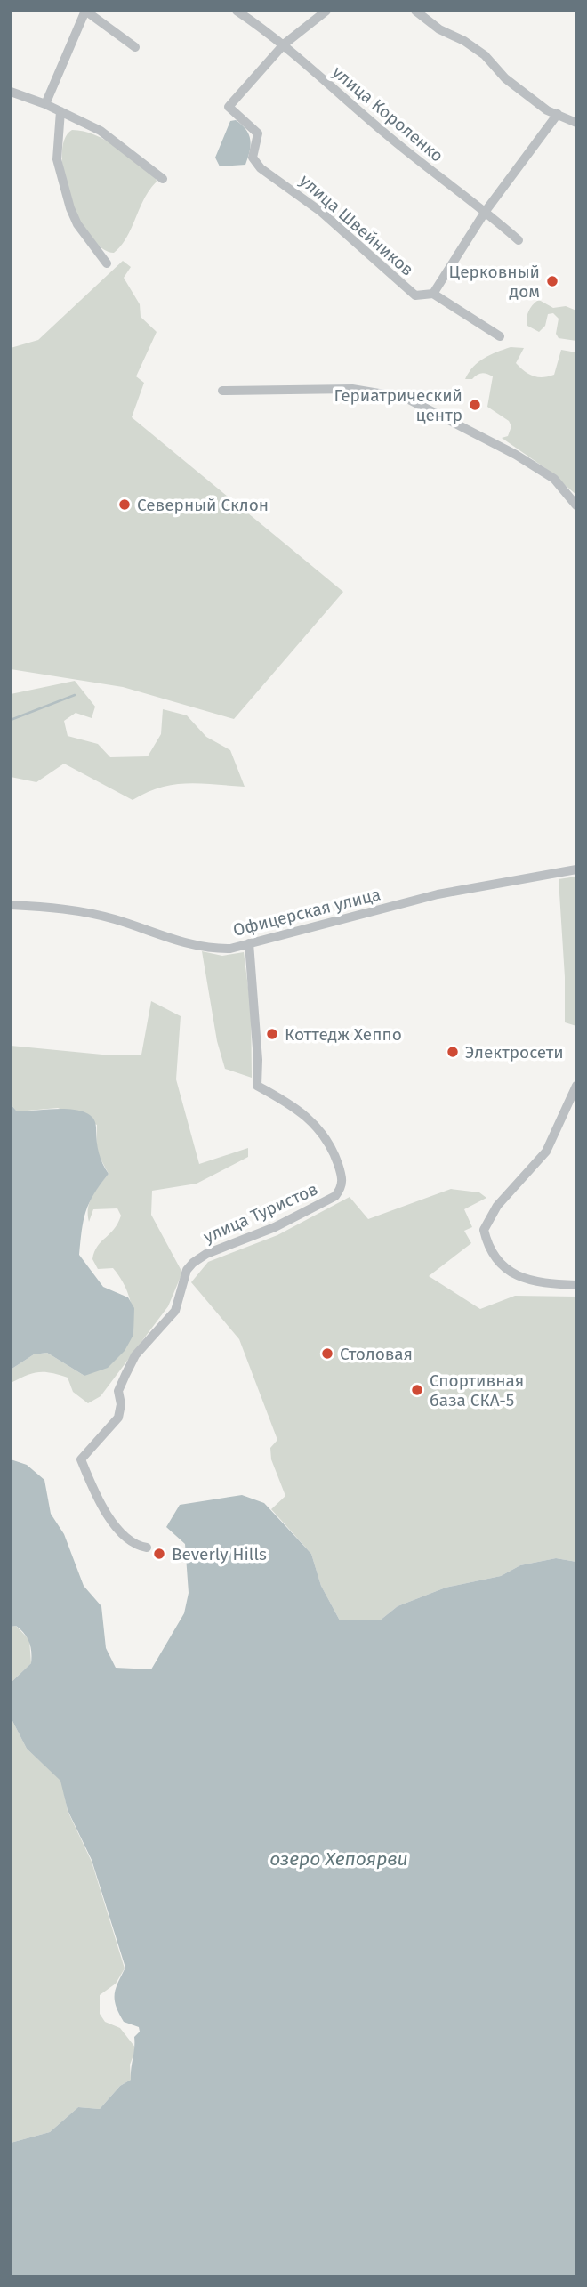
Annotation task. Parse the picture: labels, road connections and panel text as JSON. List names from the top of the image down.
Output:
{
  "streets": {
    "street": [
      "улица Короленко",
      "улица Швейников",
      "Офицерская улица",
      "улица Туристов"
    ]
  },
  "crossings": [
    ["улица Короленко", "улица Швейников"],
    ["Офицерская улица", "улица Туристов"]
  ],
  "water": ["озеро Хепоярви"],
  "places": [
    "Церковный дом",
    "Гериатрический центр",
    "Северный Склон",
    "Коттедж Хеппо",
    "Электросети",
    "Столовая",
    "Спортивная база СКА-5",
    "Beverly Hills"
  ]
}
